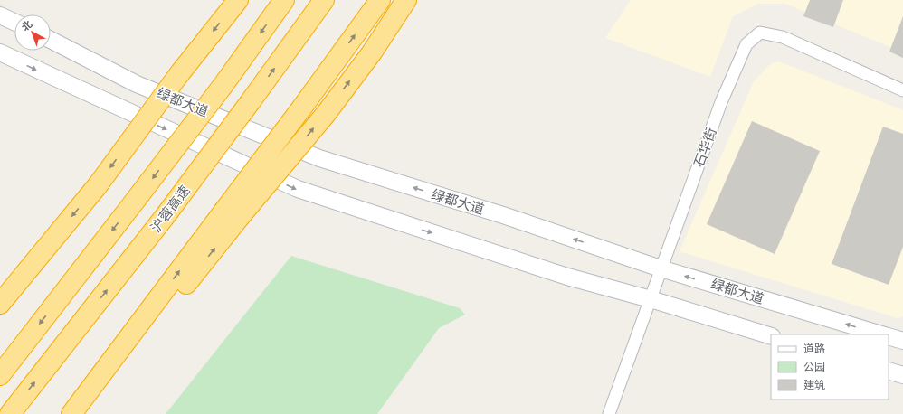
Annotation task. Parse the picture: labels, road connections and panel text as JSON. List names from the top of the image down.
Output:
{
  "streets": {
    "highway": ["沪蓉高速"],
    "main road": ["绿都大道"],
    "street": ["石华街"]
  },
  "crossings": [
    ["绿都大道", "石华街"]
  ],
  "legend": ["道路", "公园", "建筑"],
  "north": "top left"
}
